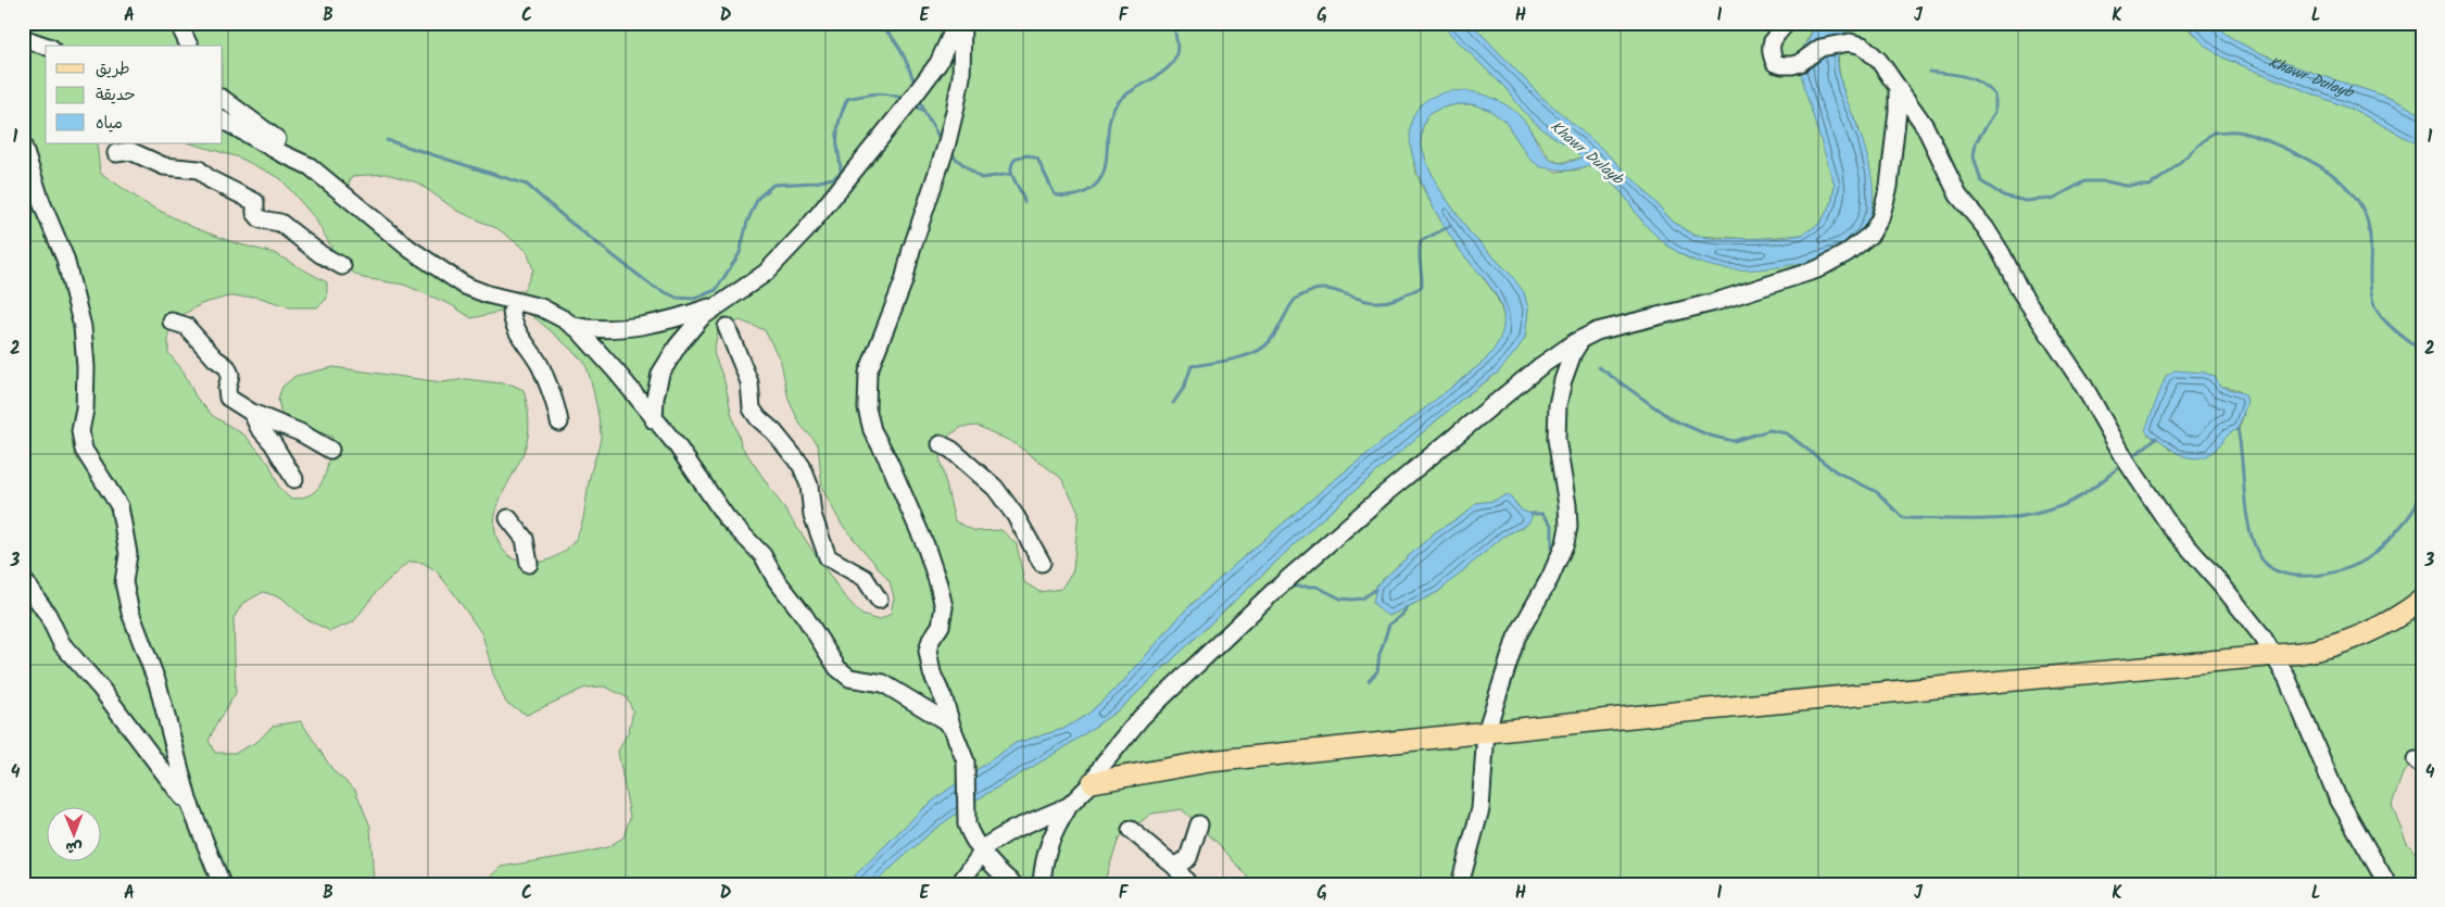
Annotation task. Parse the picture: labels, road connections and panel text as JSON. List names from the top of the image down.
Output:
{
  "water": ["Khawr Dulayb"],
  "legend": ["طريق", "حديقة", "مياه"],
  "north": "bottom",
  "grid": {
    "columns": [
      "A",
      "B",
      "C",
      "D",
      "E",
      "F",
      "G",
      "H",
      "I",
      "J",
      "K",
      "L"
    ],
    "rows": [
      "1",
      "2",
      "3",
      "4"
    ]
  }
}
